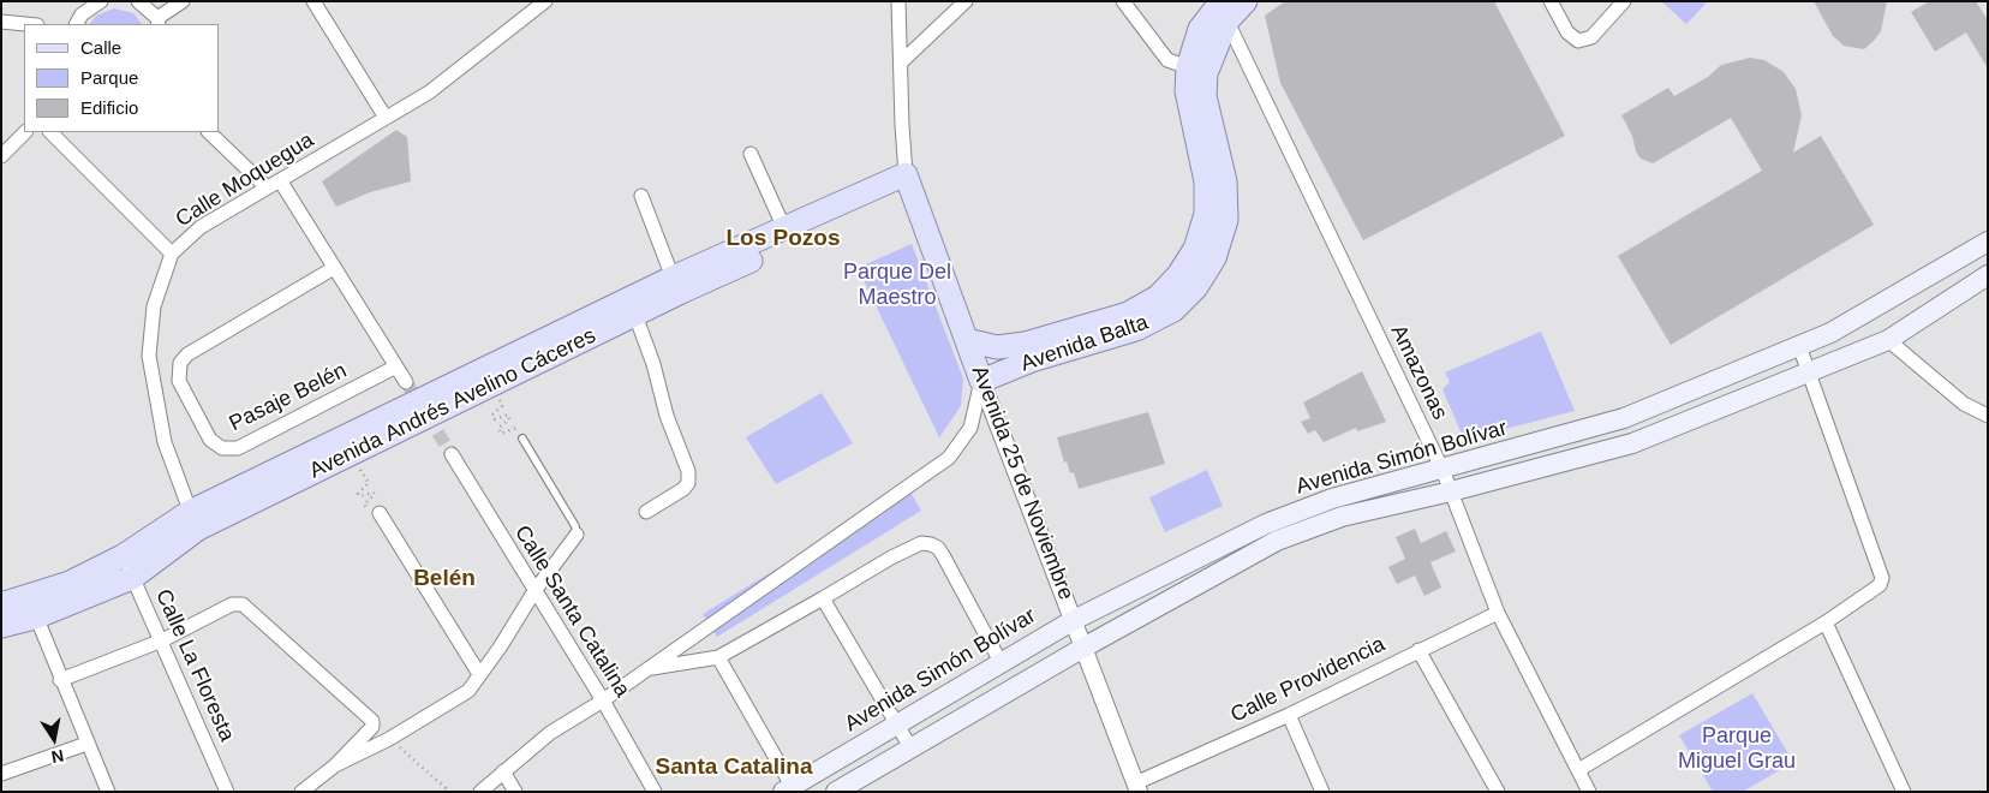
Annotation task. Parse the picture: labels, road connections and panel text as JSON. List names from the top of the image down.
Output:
{
  "streets": {
    "main road": [
      "Avenida Balta",
      "Avenida Andrés Avelino Cáceres",
      "Avenida Simón Bolívar",
      "Avenida 25 de Noviembre"
    ],
    "street": [
      "Calle Moquegua",
      "Amazonas",
      "Pasaje Belén",
      "Calle Santa Catalina",
      "Calle La Floresta",
      "Calle Providencia"
    ]
  },
  "crossings": [
    ["Calle Moquegua", "Avenida Andrés Avelino Cáceres"],
    ["Avenida Balta", "Amazonas"],
    ["Avenida Balta", "Avenida 25 de Noviembre"],
    ["Amazonas", "Avenida Simón Bolívar"],
    ["Amazonas", "Calle Providencia"],
    ["Avenida Andrés Avelino Cáceres", "Avenida 25 de Noviembre"],
    ["Avenida Andrés Avelino Cáceres", "Calle La Floresta"],
    ["Avenida Simón Bolívar", "Avenida 25 de Noviembre"],
    ["Avenida 25 de Noviembre", "Calle Providencia"]
  ],
  "districts": ["Los Pozos", "Belén", "Santa Catalina"],
  "parks": ["Parque Del Maestro", "Parque Miguel Grau"],
  "legend": ["Calle", "Parque", "Edificio"],
  "north": "bottom"
}
